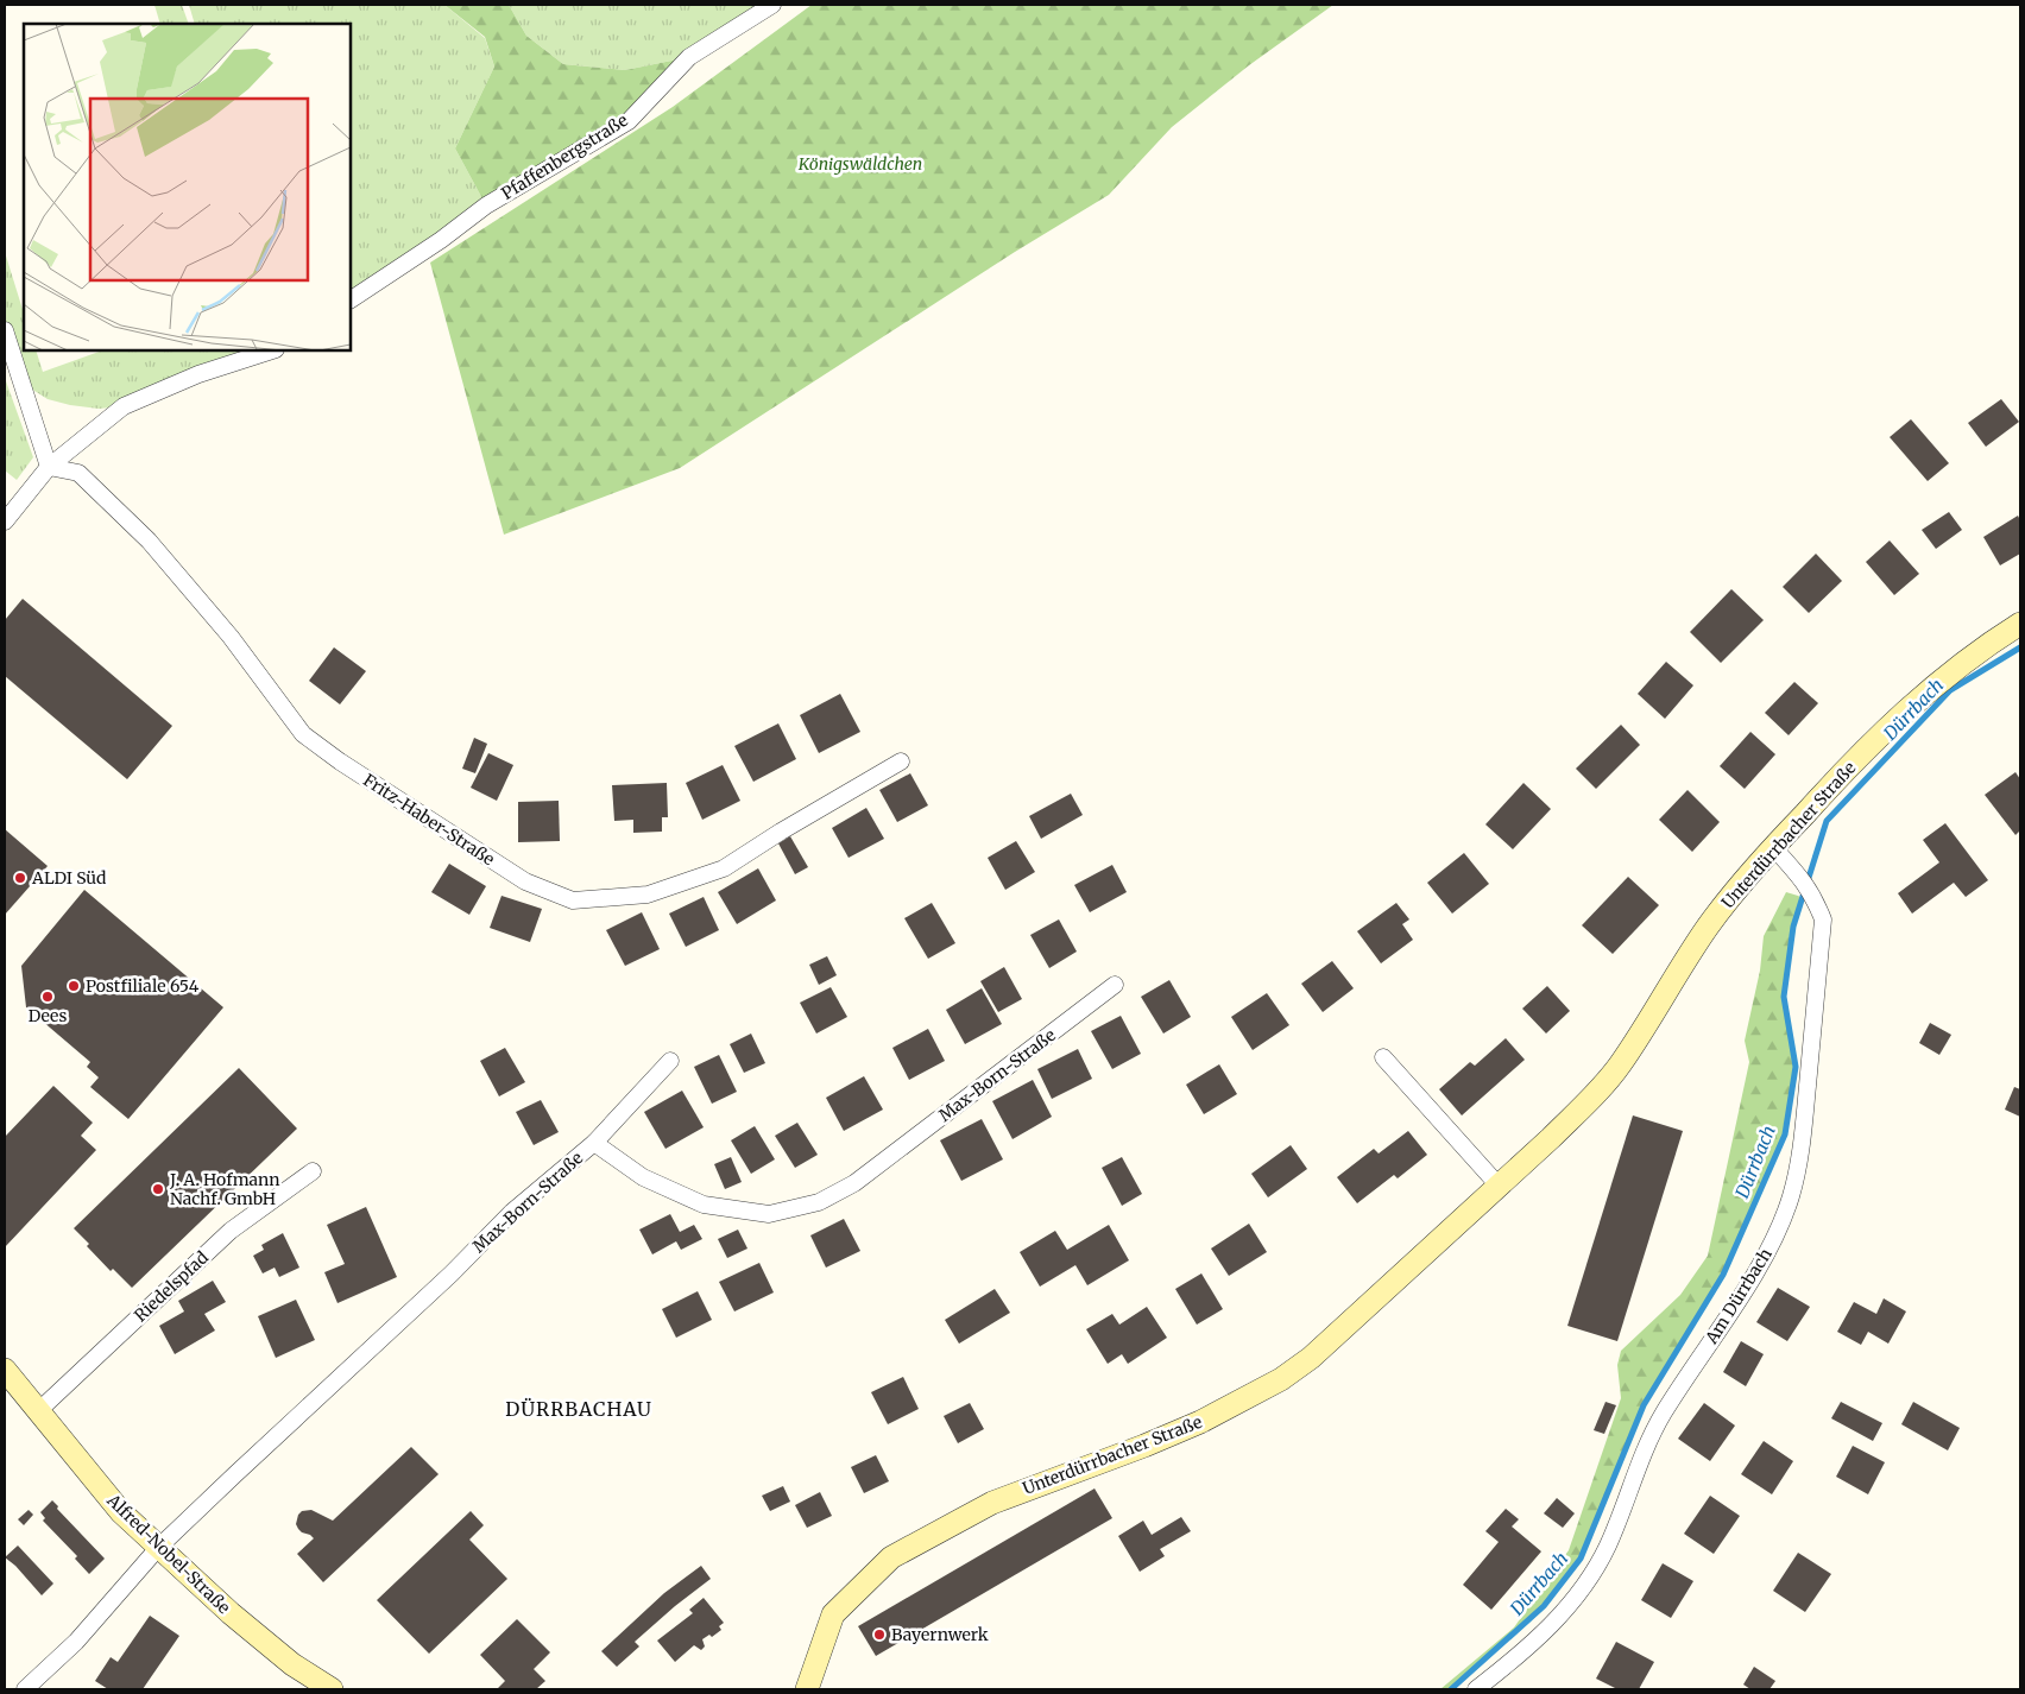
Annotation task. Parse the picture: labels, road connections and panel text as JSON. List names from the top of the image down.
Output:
{
  "streets": {
    "street": [
      "Pfaffenbergstraße",
      "Fritz-Haber-Straße",
      "Unterdürrbacher Straße",
      "Max-Born-Straße",
      "Riedelspfad",
      "Am Dürrbach",
      "Alfred-Nobel-Straße"
    ]
  },
  "crossings": [
    ["Unterdürrbacher Straße", "Am Dürrbach"],
    ["Max-Born-Straße", "Alfred-Nobel-Straße"],
    ["Riedelspfad", "Alfred-Nobel-Straße"]
  ],
  "districts": ["DÜRRBACHAU"],
  "water": ["Dürrbach"],
  "parks": ["Königswäldchen"],
  "places": [
    "ALDI Süd",
    "Postfiliale 654",
    "Dees",
    "J. A. Hofmann Nachf. GmbH",
    "Bayernwerk"
  ]
}
